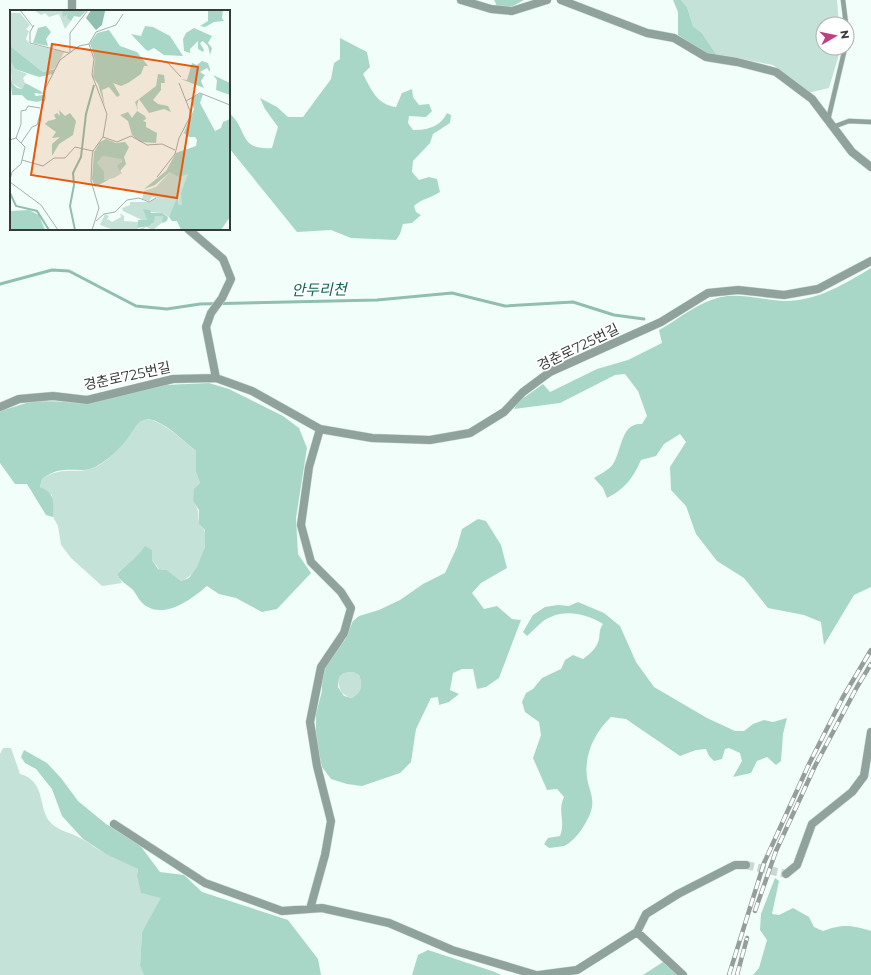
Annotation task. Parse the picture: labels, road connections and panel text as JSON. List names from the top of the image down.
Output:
{
  "streets": {
    "street": ["경춘로725번길"]
  },
  "water": ["안두리천"],
  "north": "right"
}
